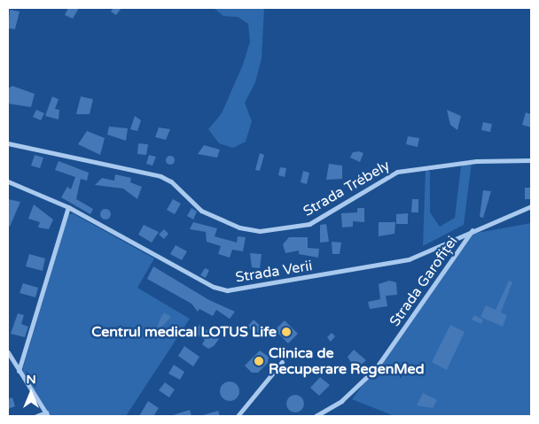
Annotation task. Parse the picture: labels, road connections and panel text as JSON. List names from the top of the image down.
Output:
{
  "streets": {
    "street": ["Strada Trébely", "Strada Verii", "Strada Garofiței"]
  },
  "crossings": [
    ["Strada Verii", "Strada Garofiței"]
  ],
  "places": ["Centrul medical LOTUS Life", "Clinica de Recuperare RegenMed"],
  "north": "top"
}
